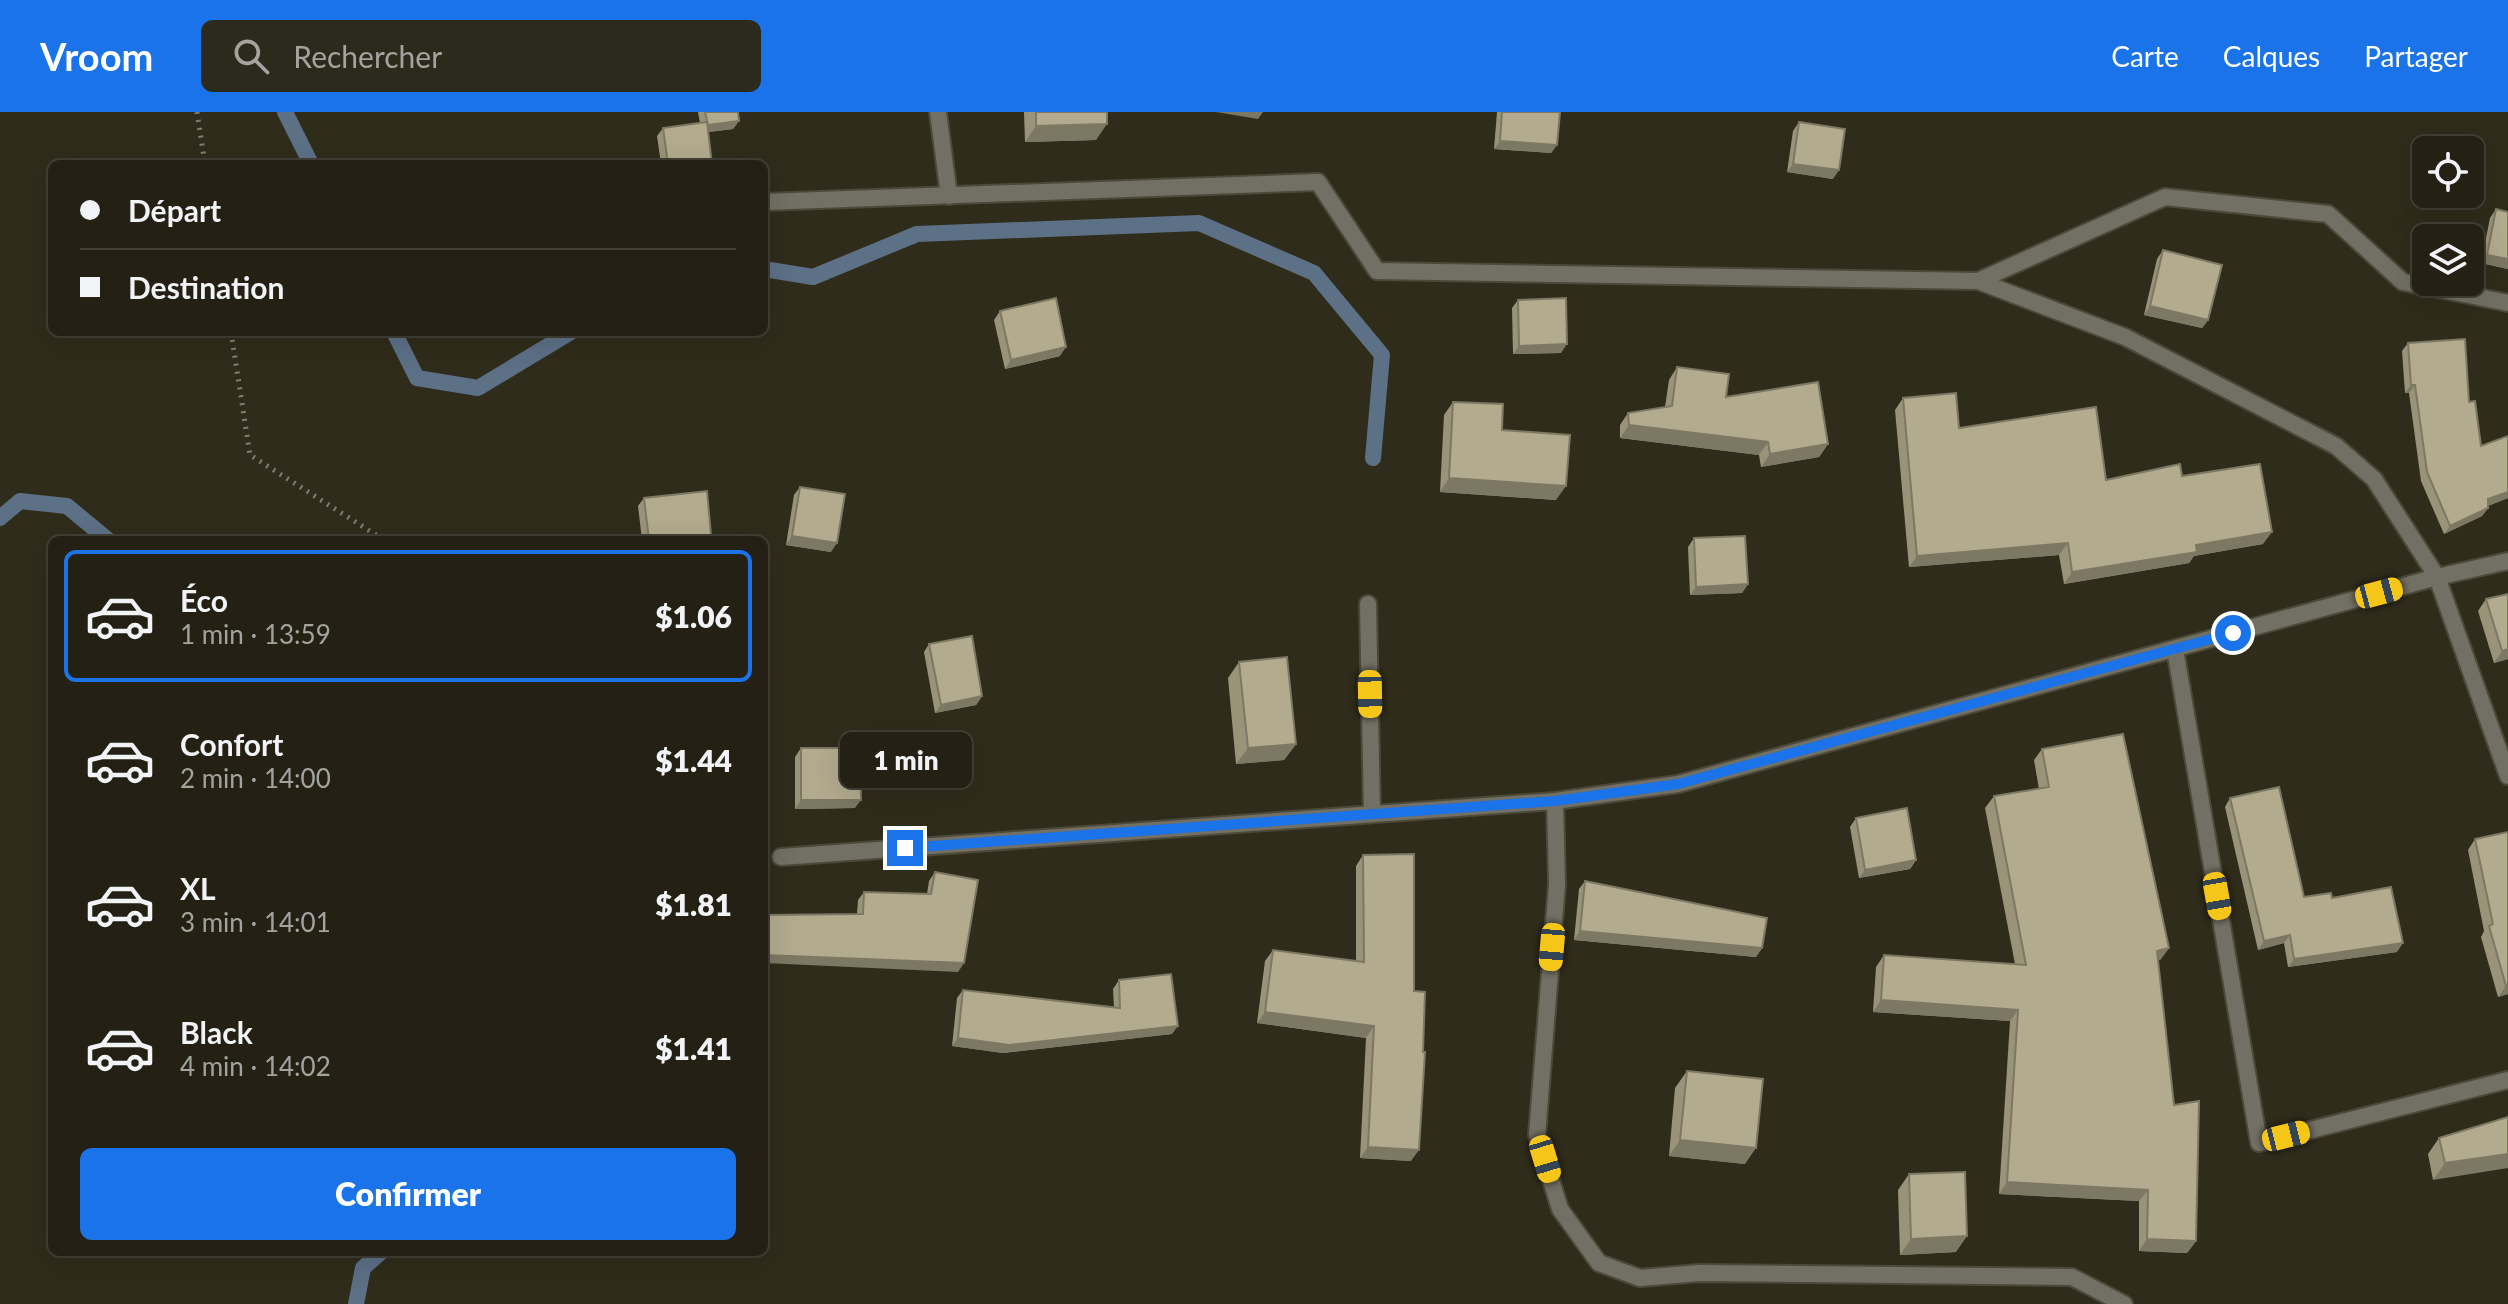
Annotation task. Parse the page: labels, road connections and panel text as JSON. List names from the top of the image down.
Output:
{
  "page": {
    "header": "Vroom",
    "search": "Rechercher",
    "nav": ["Carte", "Calques", "Partager"],
    "banner": ["Départ", "Destination"],
    "list": [
      {
        "name": "Éco",
        "note": "1 min · 13:59",
        "value": "$1.06"
      },
      {
        "name": "Confort",
        "note": "2 min · 14:00",
        "value": "$1.44"
      },
      {
        "name": "XL",
        "note": "3 min · 14:01",
        "value": "$1.81"
      },
      {
        "name": "Black",
        "note": "4 min · 14:02",
        "value": "$1.41"
      }
    ],
    "bubble": "1 min",
    "buttons": "Confirmer"
  }
}
